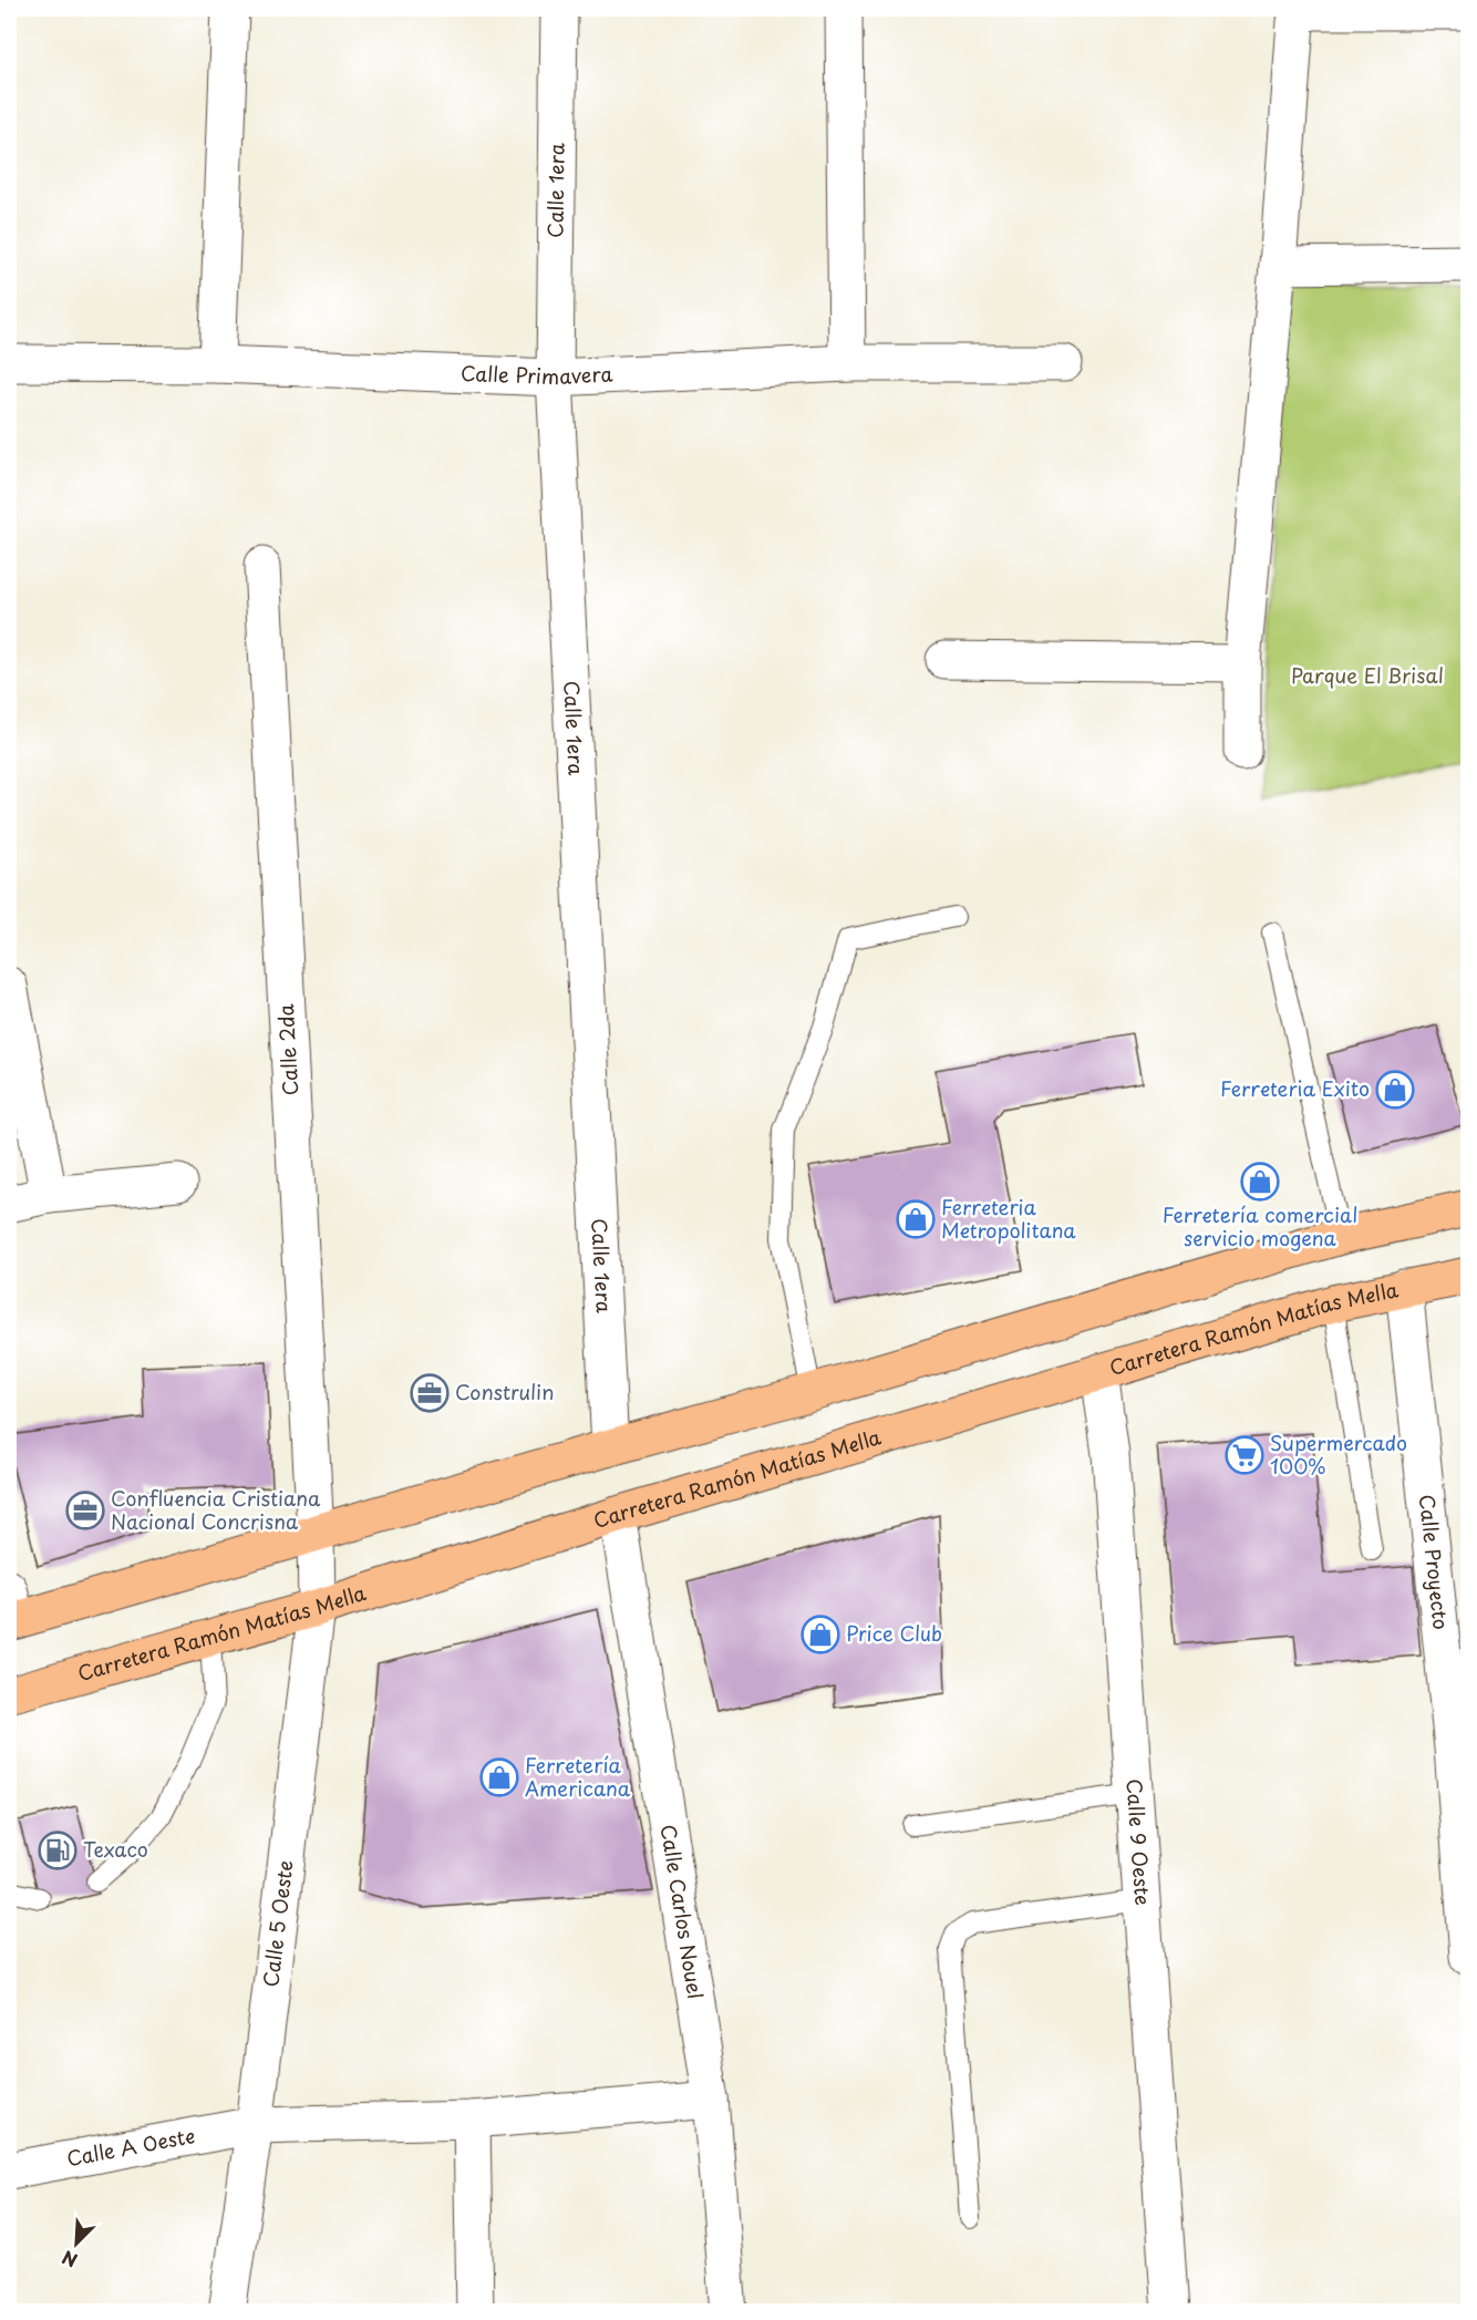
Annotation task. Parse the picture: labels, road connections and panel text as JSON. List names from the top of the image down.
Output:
{
  "streets": {
    "main road": ["Carretera Ramón Matías Mella"],
    "street": [
      "Calle 1era",
      "Calle Primavera",
      "Calle 2da",
      "Calle Proyecto",
      "Calle 9 Oeste",
      "Calle Carlos Nouel",
      "Calle 5 Oeste",
      "Calle A Oeste"
    ]
  },
  "crossings": [
    ["Calle 1era", "Calle Primavera"],
    ["Calle 2da", "Calle 5 Oeste"],
    ["Carretera Ramón Matías Mella", "Calle Proyecto"],
    ["Carretera Ramón Matías Mella", "Calle 9 Oeste"],
    ["Carretera Ramón Matías Mella", "Calle Carlos Nouel"],
    ["Carretera Ramón Matías Mella", "Calle 5 Oeste"],
    ["Calle Carlos Nouel", "Calle A Oeste"],
    ["Calle 5 Oeste", "Calle A Oeste"]
  ],
  "parks": ["Parque El Brisal"],
  "places": {
    "shop": [
      "Ferreteria Exito",
      "Ferretería comercial servicio mogena",
      "Ferreteria Metropolitana",
      "Price Club",
      "Ferretería Americana"
    ],
    "office": ["Construlin", "Confluencia Cristiana Nacional Concrisna"],
    "supermarket": ["Supermercado 100%"],
    "fuel station": ["Texaco"]
  },
  "north": "bottom left"
}
